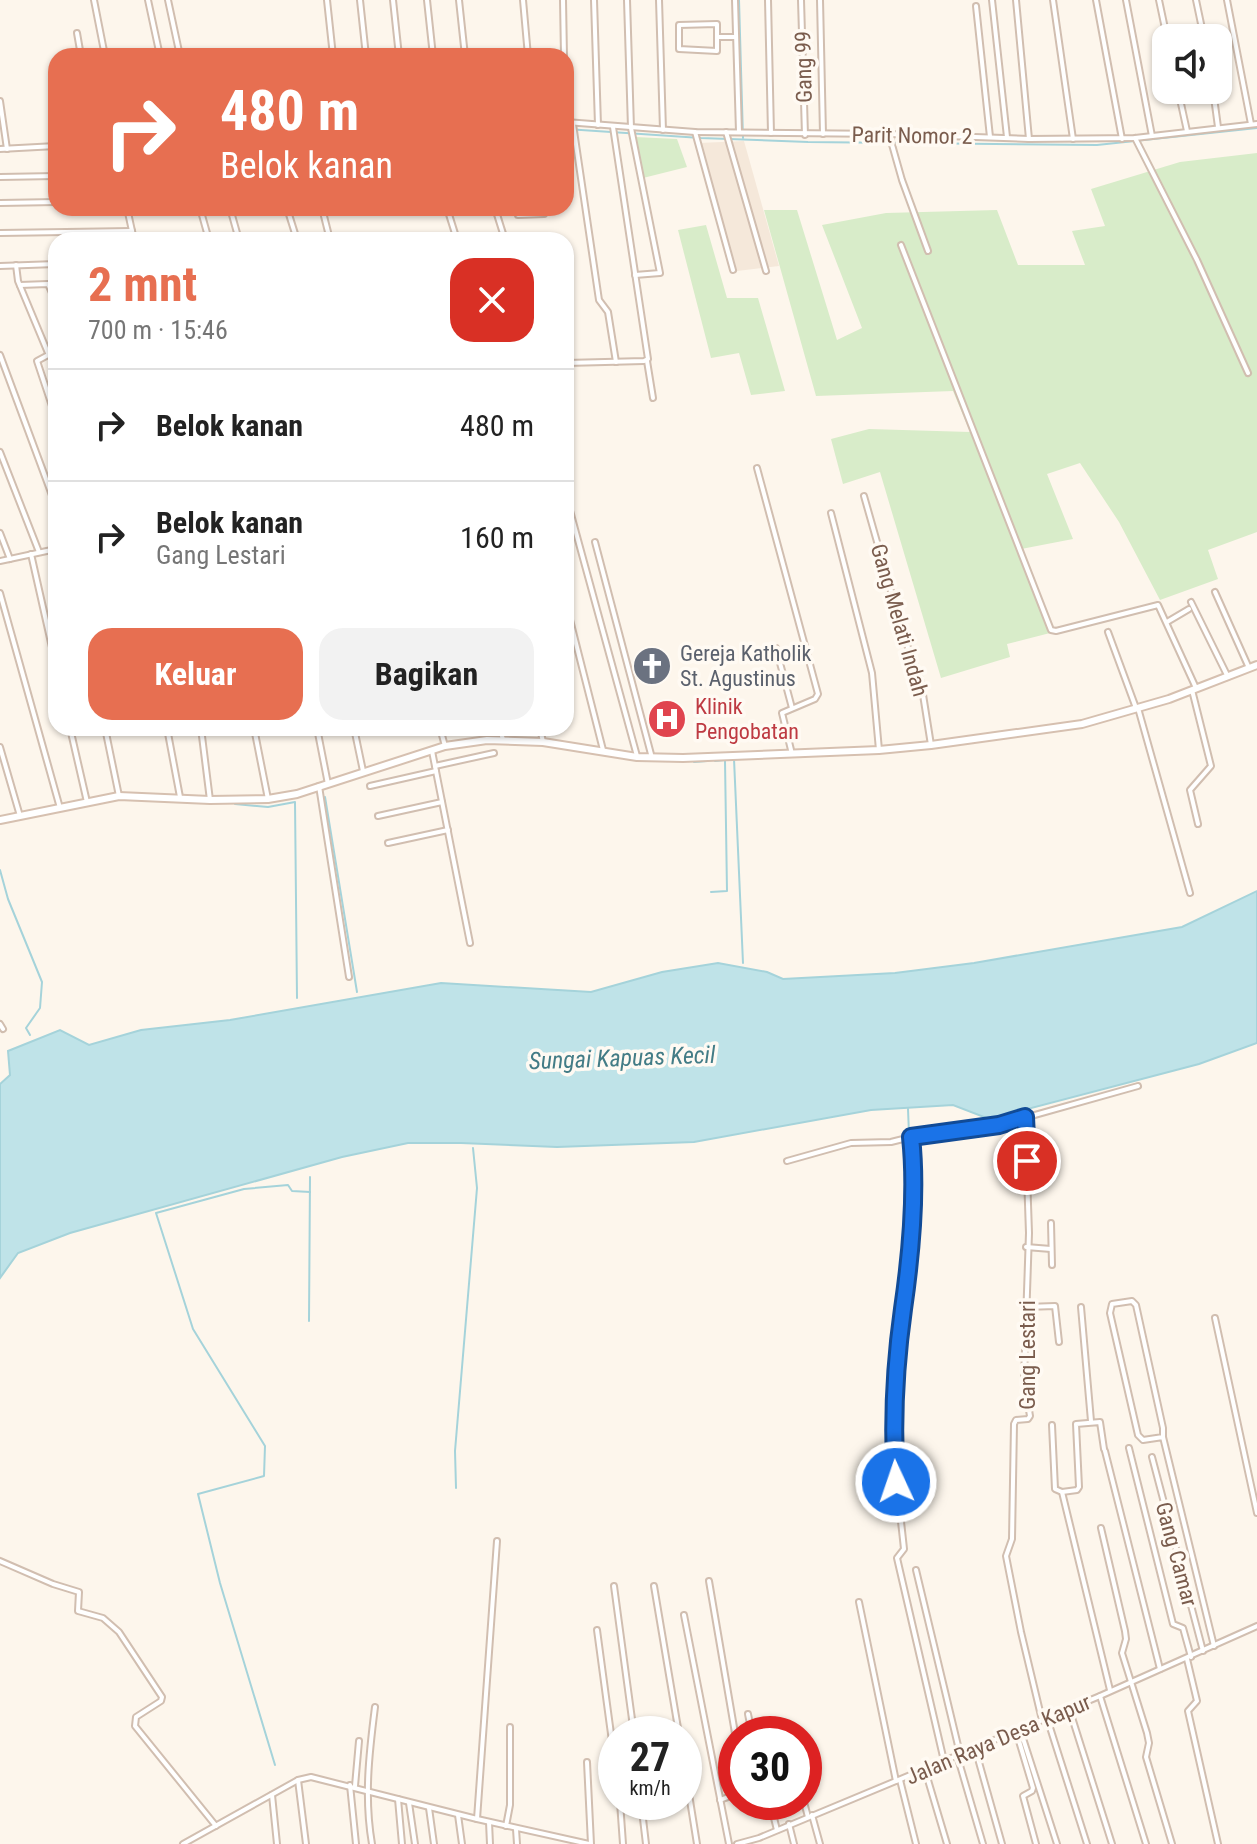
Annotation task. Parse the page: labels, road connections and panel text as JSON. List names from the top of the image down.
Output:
{
  "streets": {
    "street": [
      "Gang 99",
      "Parit Nomor 2",
      "Gang Melati Indah",
      "Gang Lestari",
      "Gang Camar",
      "Jalan Raya Desa Kapur"
    ]
  },
  "crossings": [
    ["Gang 99", "Parit Nomor 2"],
    ["Gang Lestari", "Jalan Raya Desa Kapur"],
    ["Gang Camar", "Jalan Raya Desa Kapur"]
  ],
  "water": ["Sungai Kapuas Kecil"],
  "places": {
    "church": ["Gereja Katholik St. Agustinus"],
    "hospital": ["Klinik Pengobatan"]
  },
  "page": {
    "turn": ["480 m", "Belok kanan"],
    "heading": ["2 mnt", "700 m · 15:46"],
    "list": [
      {
        "name": "Belok kanan",
        "value": "480 m"
      },
      {
        "name": "Belok kanan",
        "note": "Gang Lestari",
        "value": "160 m"
      }
    ],
    "buttons": ["Keluar", "Bagikan"],
    "speed": "27 km/h",
    "limit": "30"
  }
}
